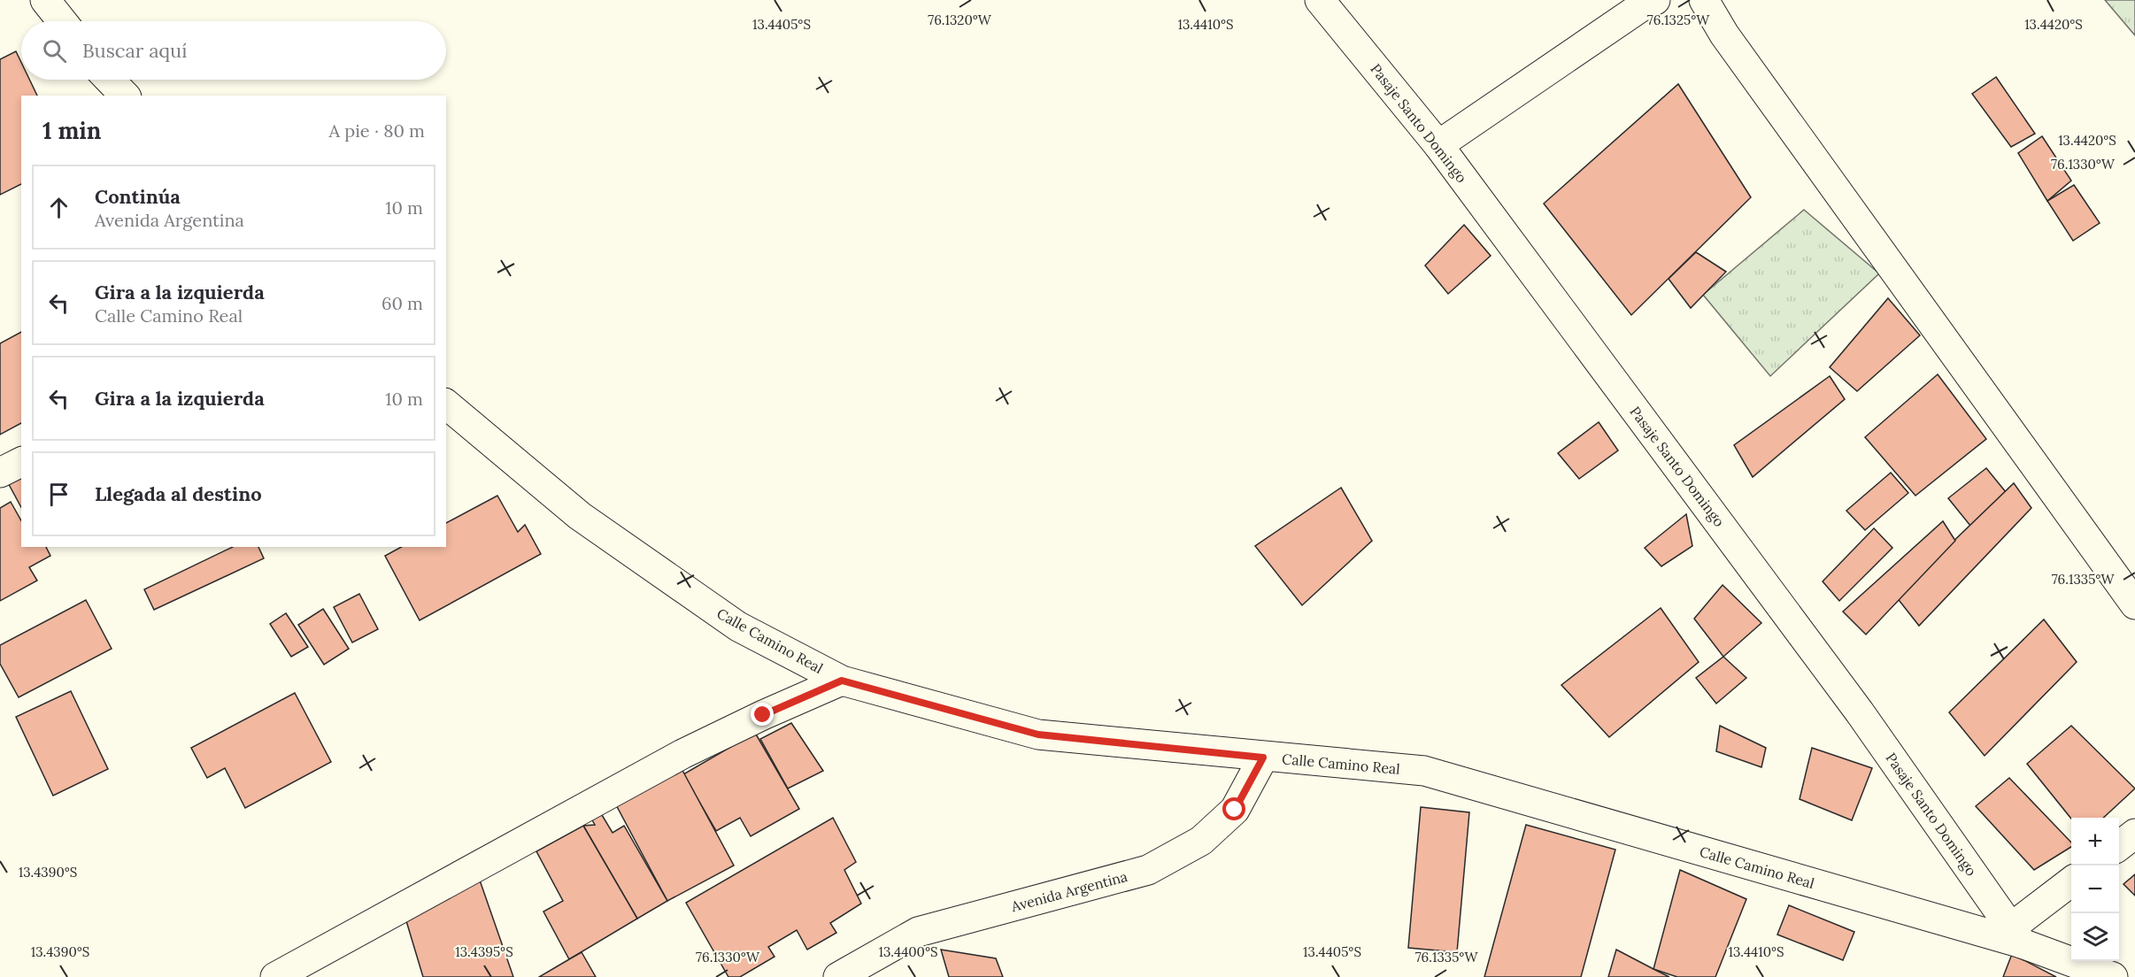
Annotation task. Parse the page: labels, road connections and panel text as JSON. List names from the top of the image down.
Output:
{
  "streets": {
    "street": ["Pasaje Santo Domingo", "Calle Camino Real", "Avenida Argentina"]
  },
  "crossings": [
    ["Pasaje Santo Domingo", "Calle Camino Real"],
    ["Calle Camino Real", "Avenida Argentina"]
  ],
  "page": {
    "search": "Buscar aquí",
    "heading": ["1 min", "A pie · 80 m"],
    "list": [
      ["Continúa", "Avenida Argentina", "10 m"],
      ["Gira a la izquierda", "Calle Camino Real", "60 m"],
      ["Gira a la izquierda", "10 m"],
      "Llegada al destino"
    ],
    "map_buttons": ["+", "−"]
  },
  "coordinates": [
    "76.1320°W",
    "76.1325°W",
    "13.4405°S",
    "13.4410°S",
    "13.4420°S",
    "76.1330°W",
    "76.1335°W",
    "13.4390°S",
    "13.4395°S",
    "13.4400°S"
  ]
}
